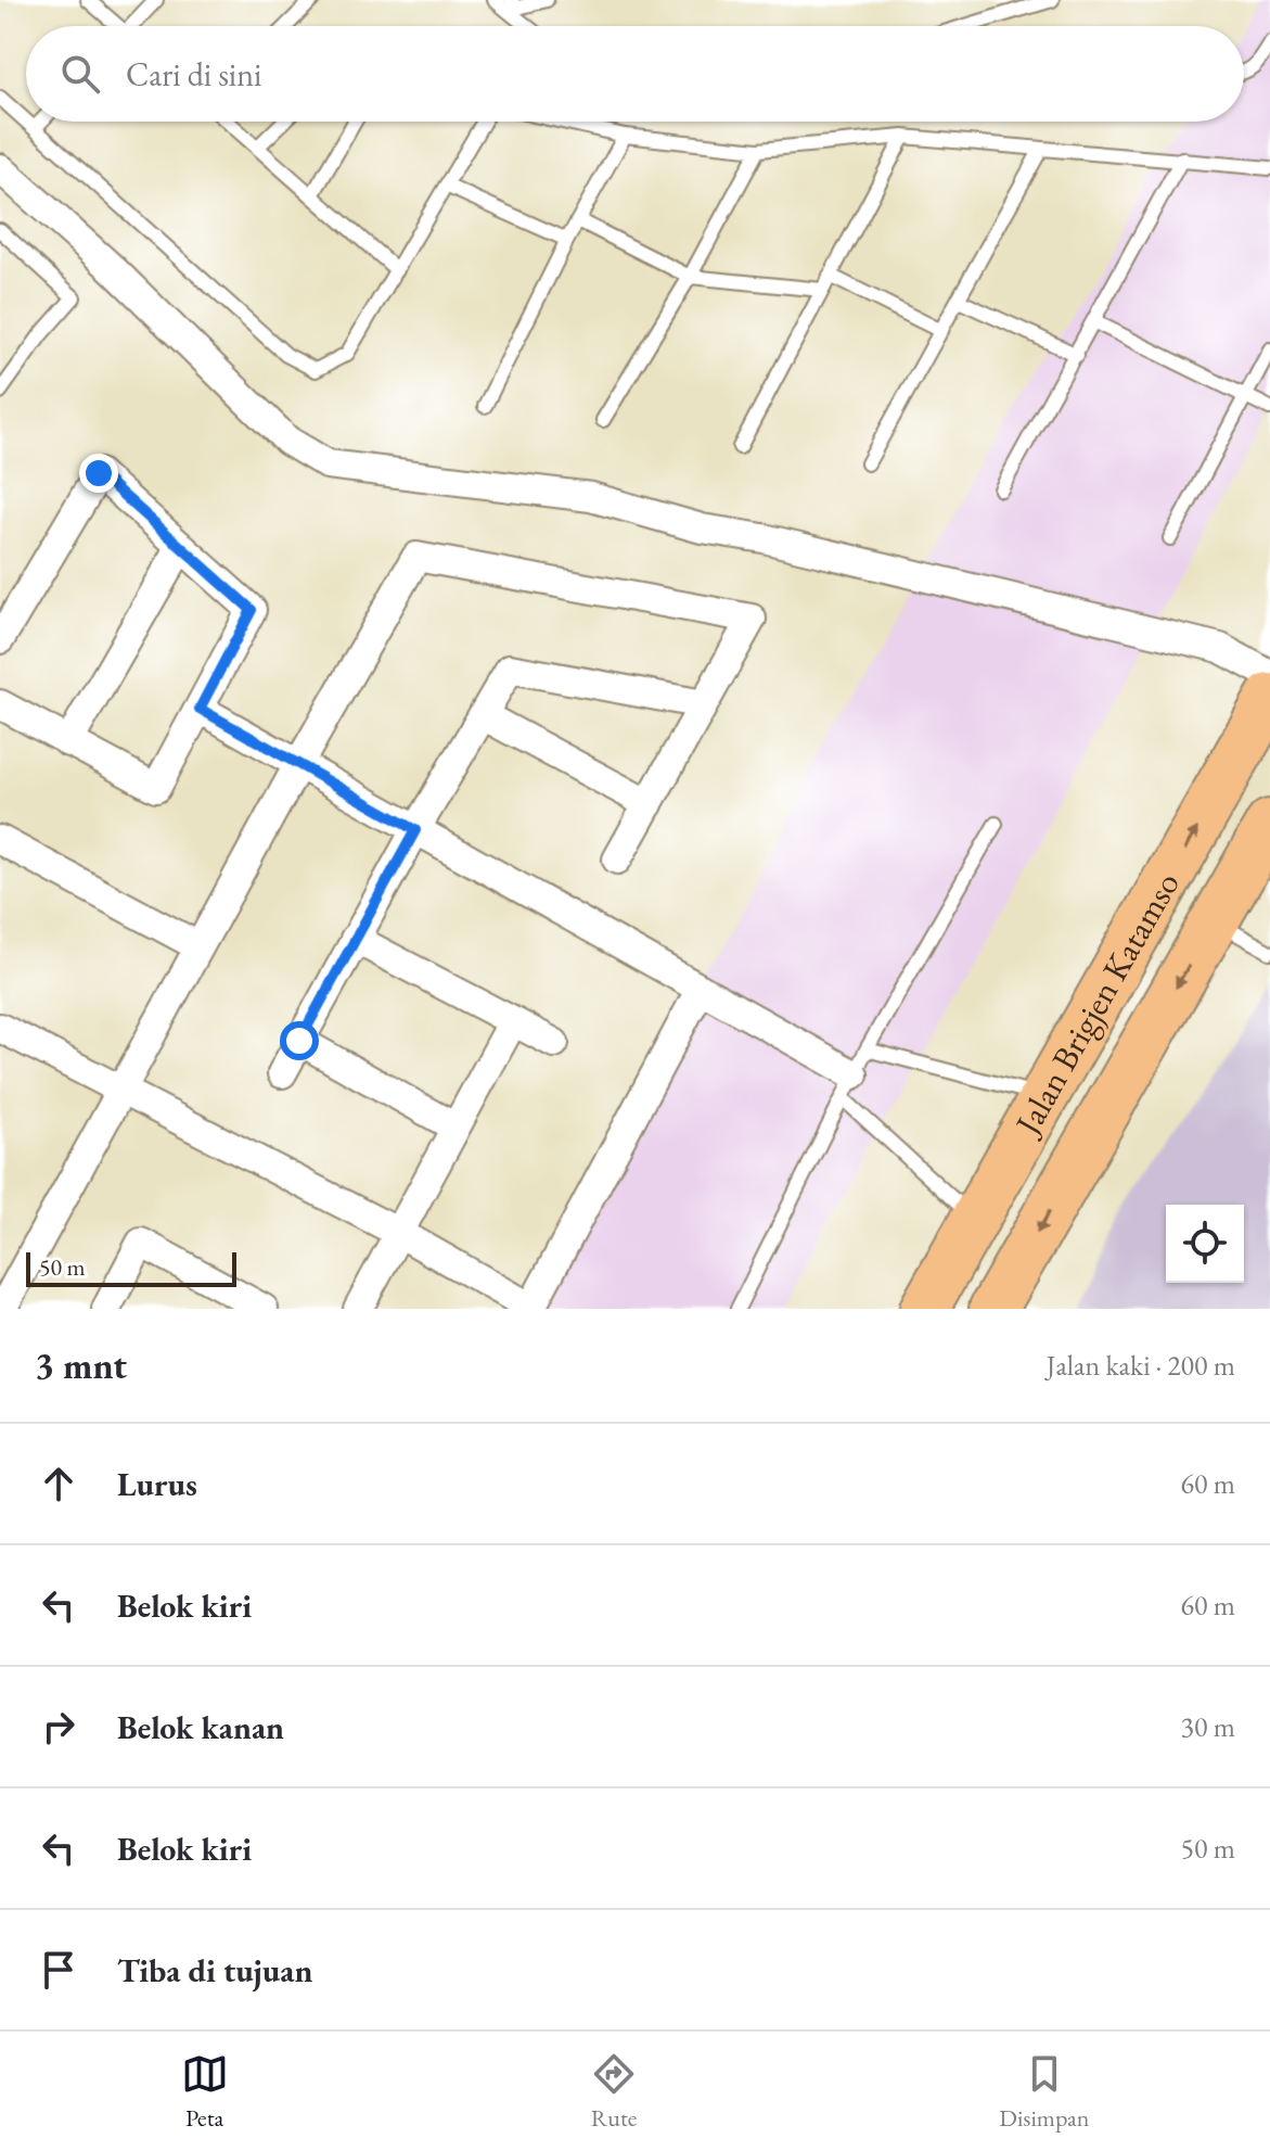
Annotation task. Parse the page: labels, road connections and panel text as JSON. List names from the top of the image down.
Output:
{
  "streets": {
    "highway": ["Jalan Brigjen Katamso"]
  },
  "scale_bar": "50 m",
  "page": {
    "search": "Cari di sini",
    "scale": "50 m",
    "heading": ["3 mnt", "Jalan kaki · 200 m"],
    "list": [
      ["Lurus", "60 m"],
      ["Belok kiri", "60 m"],
      ["Belok kanan", "30 m"],
      ["Belok kiri", "50 m"],
      "Tiba di tujuan"
    ],
    "nav": ["Peta", "Rute", "Disimpan"]
  }
}
